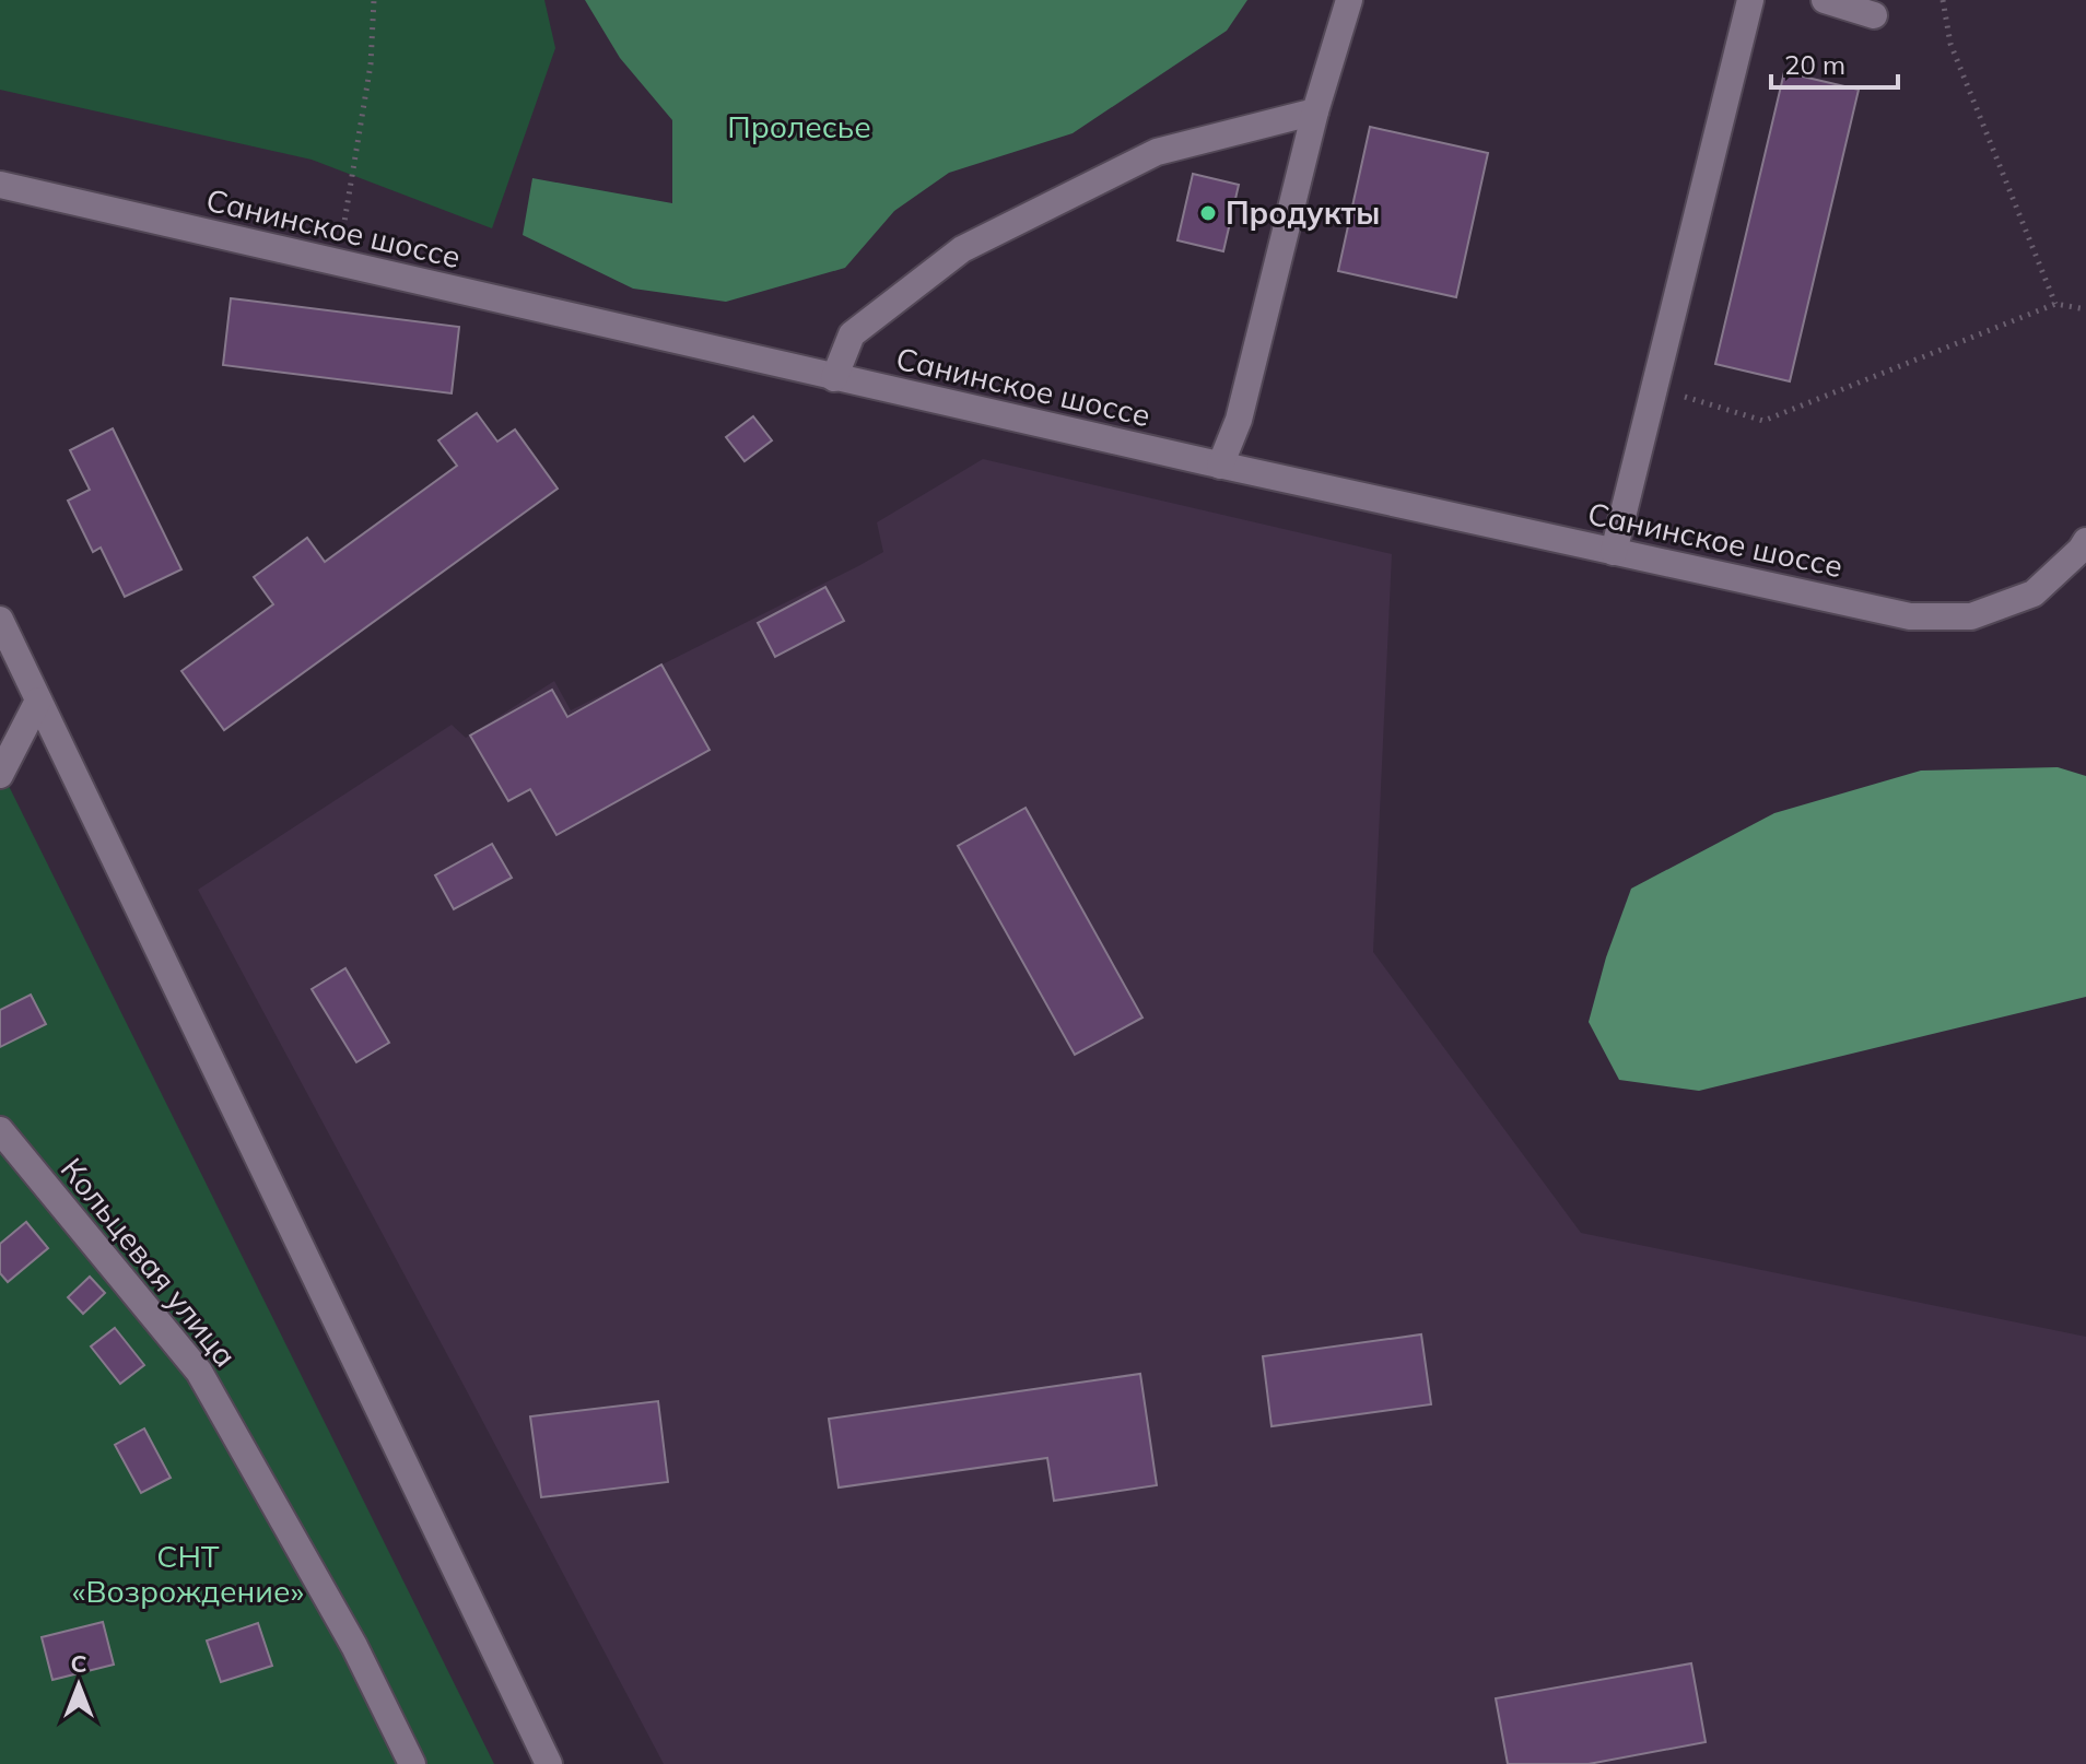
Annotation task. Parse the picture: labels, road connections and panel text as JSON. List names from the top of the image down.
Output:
{
  "streets": {
    "street": ["Санинское шоссе", "Кольцевая улица"]
  },
  "parks": ["Пролесье", "СНТ «Возрождение»"],
  "places": ["Продукты"],
  "scale_bar": "20 m",
  "north": "top"
}
